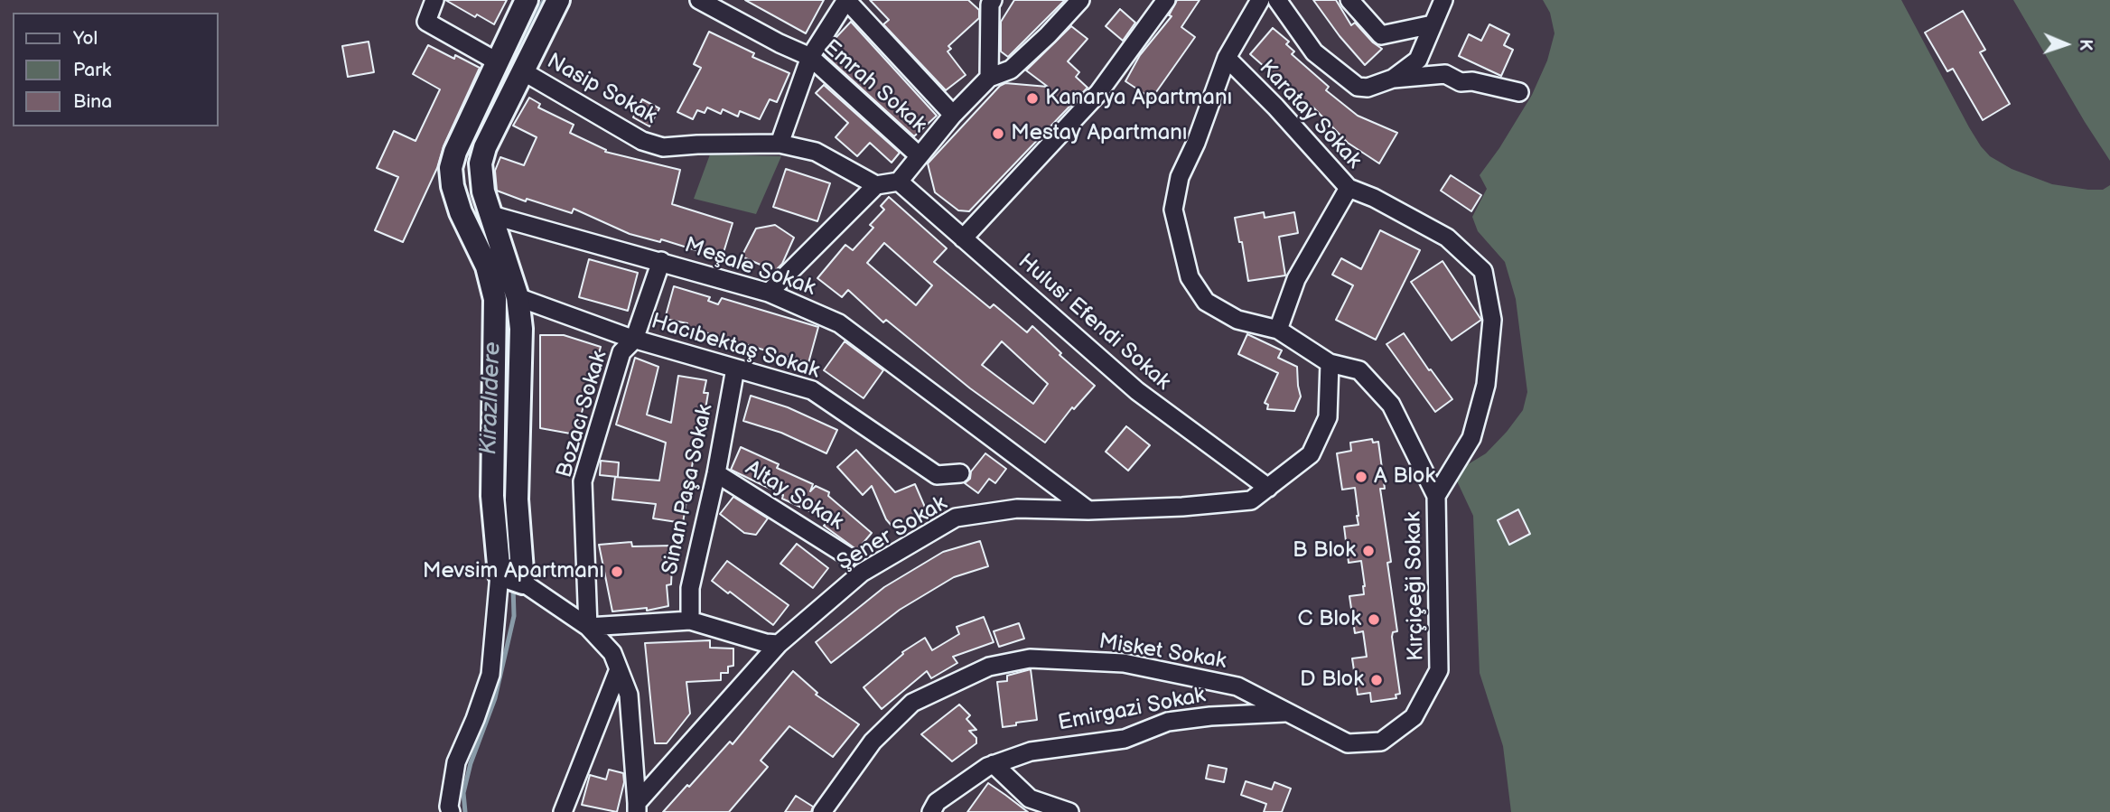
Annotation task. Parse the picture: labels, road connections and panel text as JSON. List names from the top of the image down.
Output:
{
  "streets": {
    "street": [
      "Emrah Sokak",
      "Nasip Sokak",
      "Karatay Sokak",
      "Meşale Sokak",
      "Hulusi Efendi Sokak",
      "Hacıbektaş Sokak",
      "Bozacı Sokak",
      "Sinan Paşa Sokak",
      "Altay Sokak",
      "Şener Sokak",
      "Kırçiçeği Sokak",
      "Misket Sokak",
      "Emirgazi Sokak"
    ]
  },
  "crossings": [
    ["Karatay Sokak", "Kırçiçeği Sokak"],
    ["Meşale Sokak", "Bozacı Sokak"],
    ["Meşale Sokak", "Şener Sokak"],
    ["Hulusi Efendi Sokak", "Şener Sokak"],
    ["Hacıbektaş Sokak", "Bozacı Sokak"],
    ["Hacıbektaş Sokak", "Sinan Paşa Sokak"],
    ["Sinan Paşa Sokak", "Altay Sokak"],
    ["Şener Sokak", "Kırçiçeği Sokak"],
    ["Kırçiçeği Sokak", "Misket Sokak"],
    ["Kırçiçeği Sokak", "Emirgazi Sokak"],
    ["Misket Sokak", "Emirgazi Sokak"]
  ],
  "water": ["Kirazlıdere"],
  "places": [
    "Kanarya Apartmanı",
    "Mestay Apartmanı",
    "A Blok",
    "B Blok",
    "Mevsim Apartmanı",
    "C Blok",
    "D Blok"
  ],
  "legend": ["Yol", "Park", "Bina"],
  "north": "right"
}
